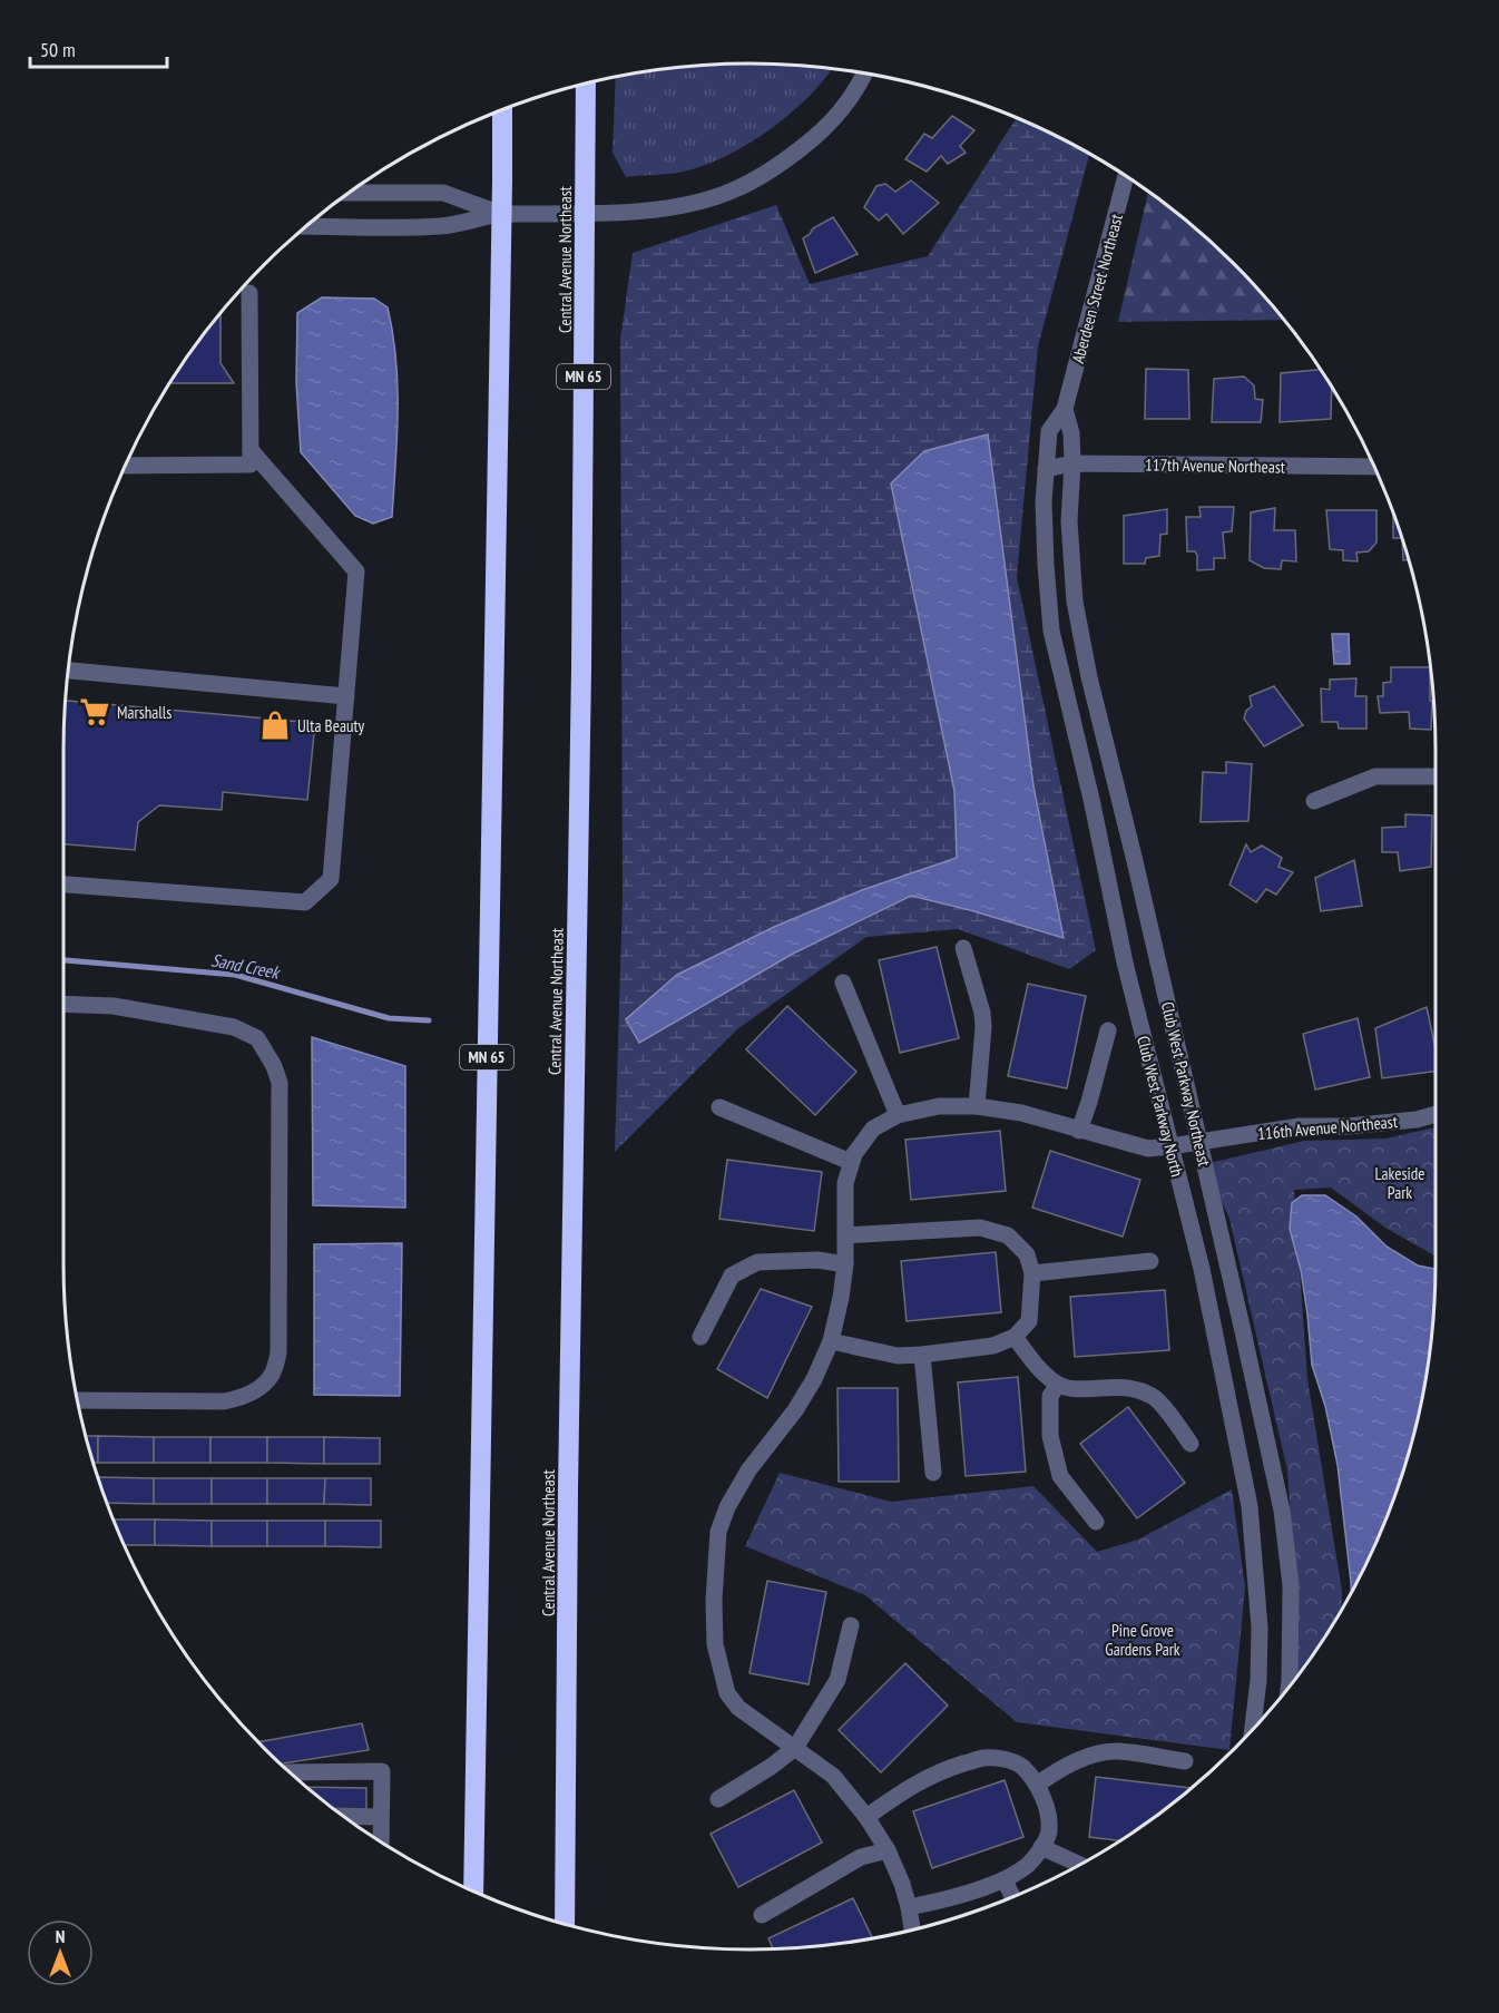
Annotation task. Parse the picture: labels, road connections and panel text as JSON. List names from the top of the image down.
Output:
{
  "streets": {
    "highway": ["Central Avenue Northeast", "MN 65"],
    "street": [
      "Aberdeen Street Northeast",
      "117th Avenue Northeast",
      "Club West Parkway Northeast",
      "Club West Parkway North",
      "116th Avenue Northeast"
    ]
  },
  "crossings": [
    ["Aberdeen Street Northeast", "117th Avenue Northeast"],
    ["Aberdeen Street Northeast", "Club West Parkway Northeast"],
    ["Aberdeen Street Northeast", "Club West Parkway North"],
    ["117th Avenue Northeast", "Club West Parkway Northeast"],
    ["117th Avenue Northeast", "Club West Parkway North"],
    ["Club West Parkway Northeast", "116th Avenue Northeast"],
    ["Club West Parkway North", "116th Avenue Northeast"]
  ],
  "water": ["Sand Creek"],
  "parks": ["Lakeside Park", "Pine Grove Gardens Park"],
  "places": {
    "supermarket": ["Marshalls"],
    "shop": ["Ulta Beauty"]
  },
  "scale_bar": "50 m",
  "north": "top"
}
